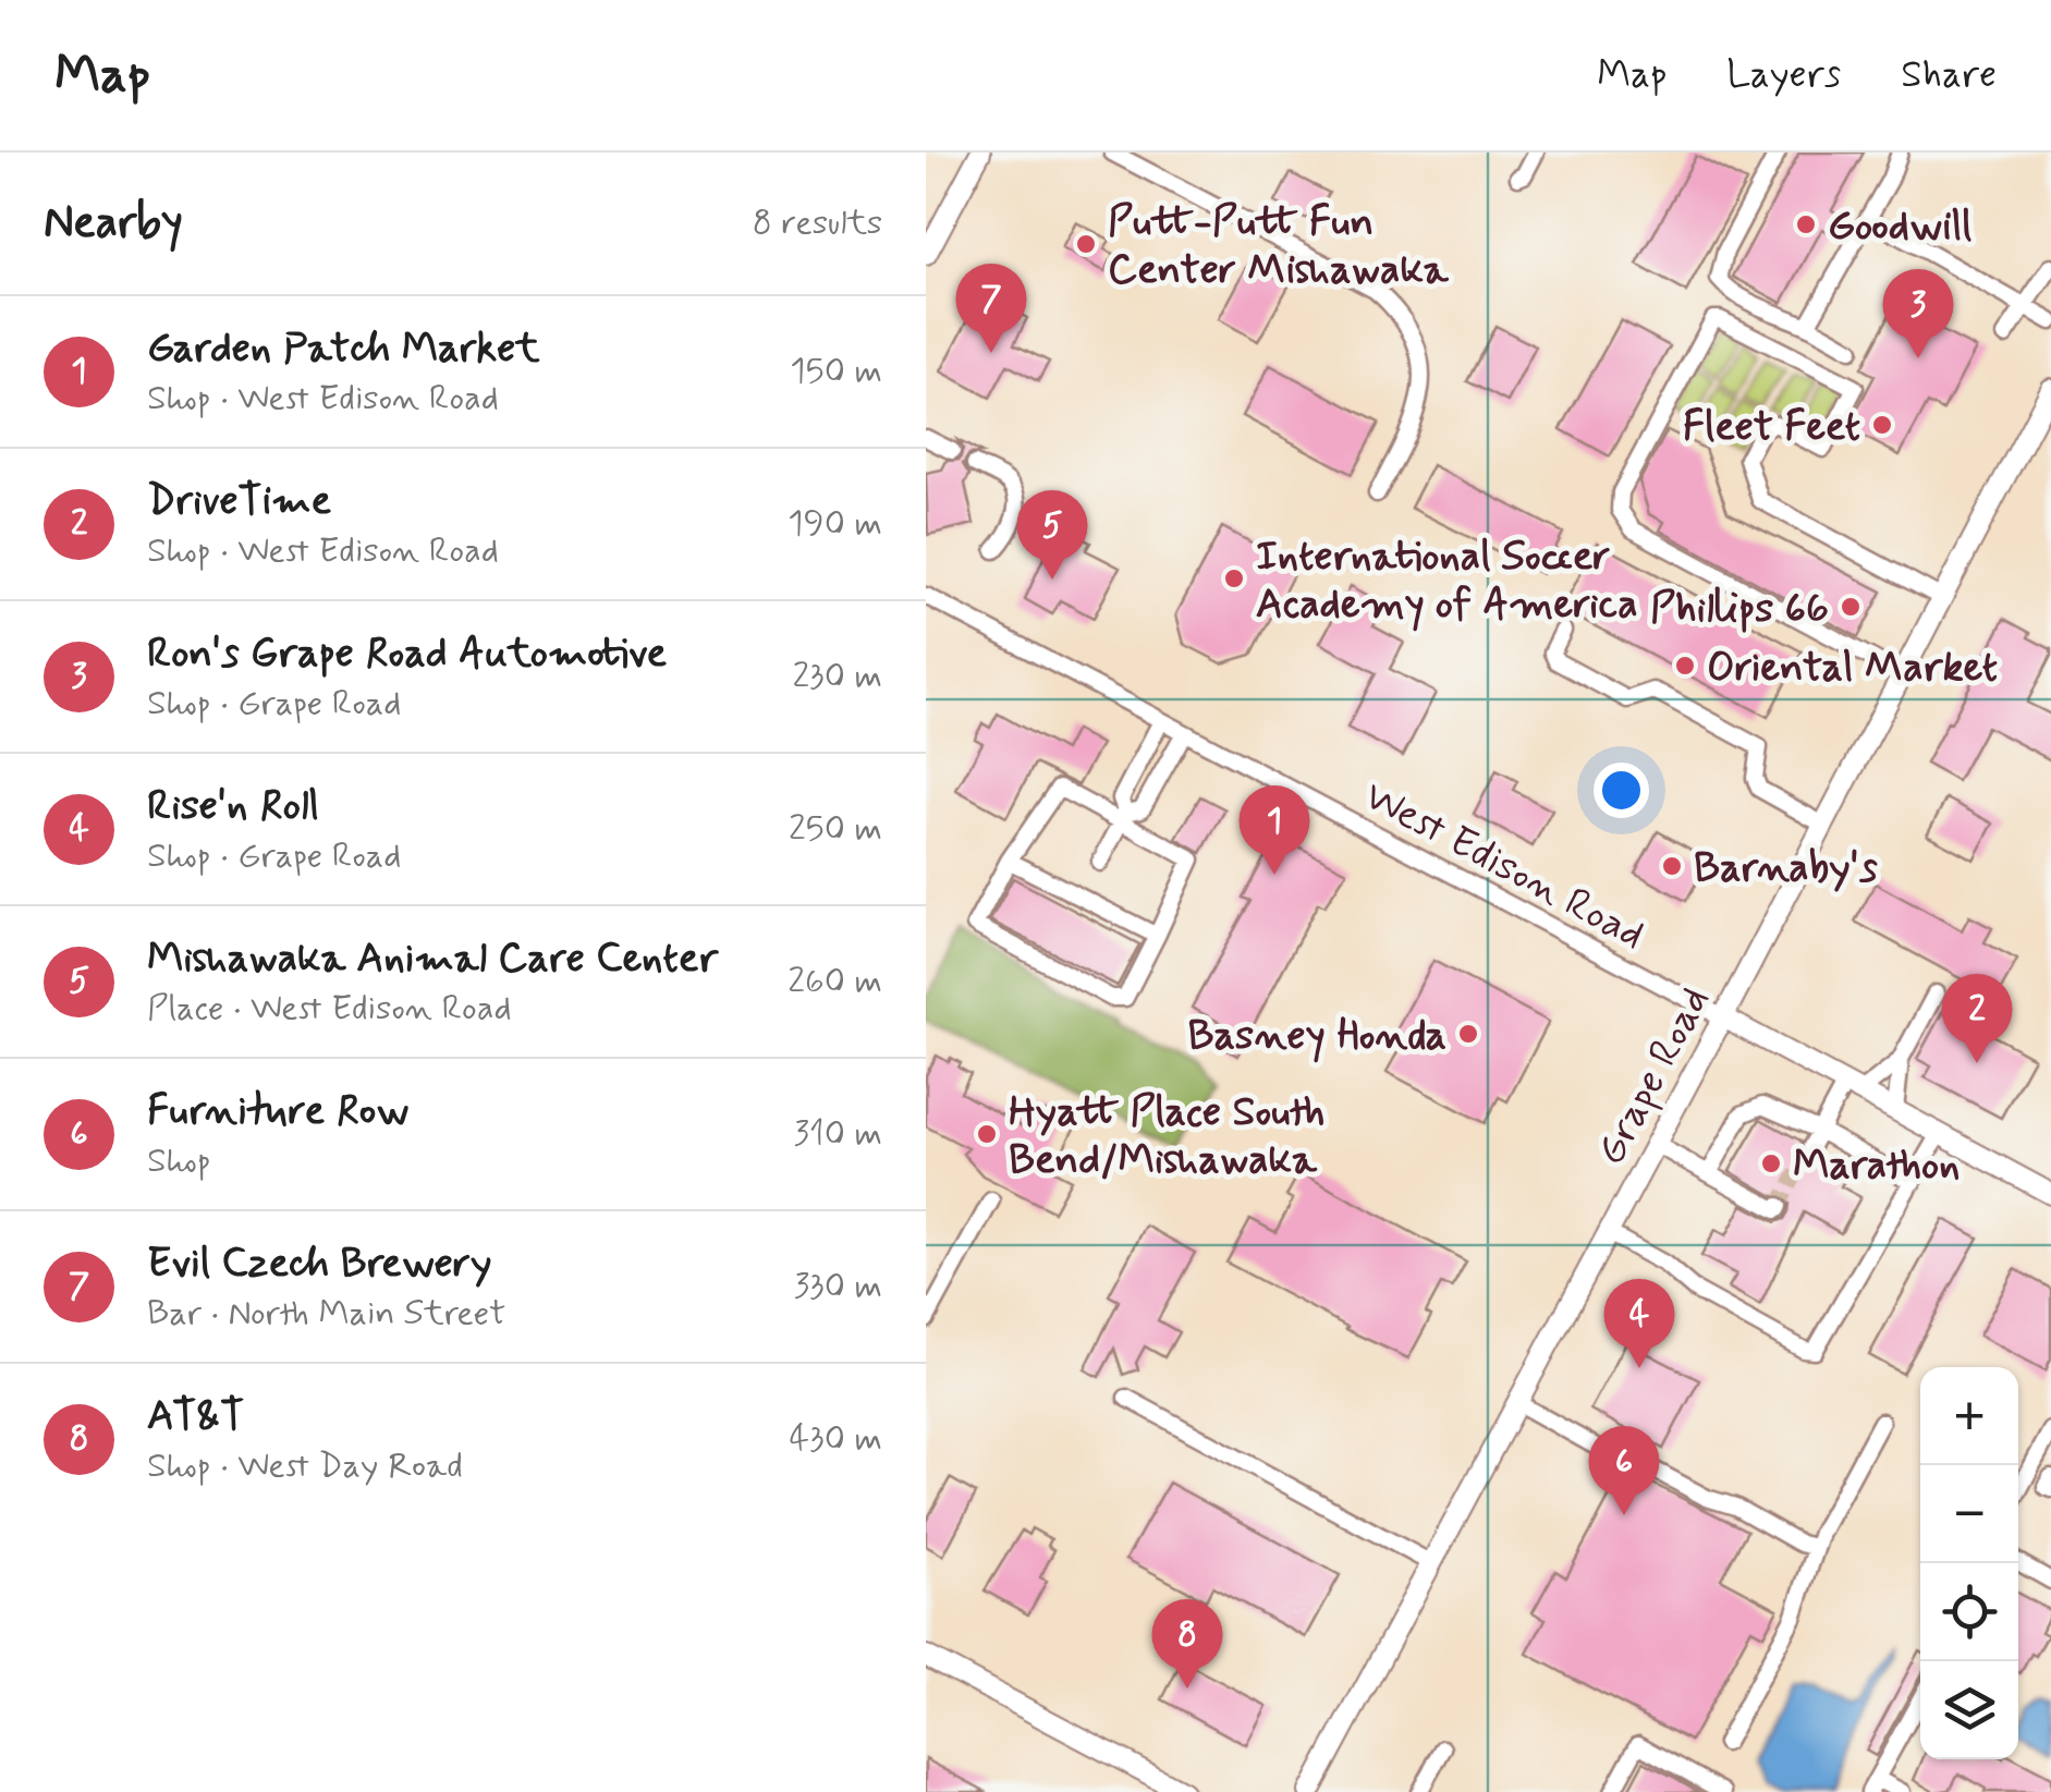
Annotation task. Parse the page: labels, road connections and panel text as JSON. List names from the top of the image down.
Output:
{
  "streets": {
    "main road": ["West Edison Road", "Grape Road"]
  },
  "crossings": [
    ["West Edison Road", "Grape Road"]
  ],
  "places": [
    "Goodwill",
    "Putt-Putt Fun Center Mishawaka",
    "Fleet Feet",
    "International Soccer Academy of America",
    "Phillips 66",
    "Oriental Market",
    "Barnaby's",
    "Basney Honda",
    "Hyatt Place South Bend/Mishawaka",
    "Marathon"
  ],
  "page": {
    "header": "Map",
    "nav": ["Map", "Layers", "Share"],
    "heading": ["Nearby", "8 results"],
    "pins": [
      "7",
      "3",
      "5",
      "1",
      "2",
      "4",
      "6",
      "8"
    ],
    "list": [
      {
        "mark": "1",
        "name": "Garden Patch Market",
        "note": "Shop · West Edison Road",
        "value": "150 m"
      },
      {
        "mark": "2",
        "name": "DriveTime",
        "note": "Shop · West Edison Road",
        "value": "190 m"
      },
      {
        "mark": "3",
        "name": "Ron's Grape Road Automotive",
        "note": "Shop · Grape Road",
        "value": "230 m"
      },
      {
        "mark": "4",
        "name": "Rise'n Roll",
        "note": "Shop · Grape Road",
        "value": "250 m"
      },
      {
        "mark": "5",
        "name": "Mishawaka Animal Care Center",
        "note": "Place · West Edison Road",
        "value": "260 m"
      },
      {
        "mark": "6",
        "name": "Furniture Row",
        "note": "Shop",
        "value": "310 m"
      },
      {
        "mark": "7",
        "name": "Evil Czech Brewery",
        "note": "Bar · North Main Street",
        "value": "330 m"
      },
      {
        "mark": "8",
        "name": "AT&T",
        "note": "Shop · West Day Road",
        "value": "430 m"
      }
    ],
    "map_buttons": ["+", "−"]
  }
}
